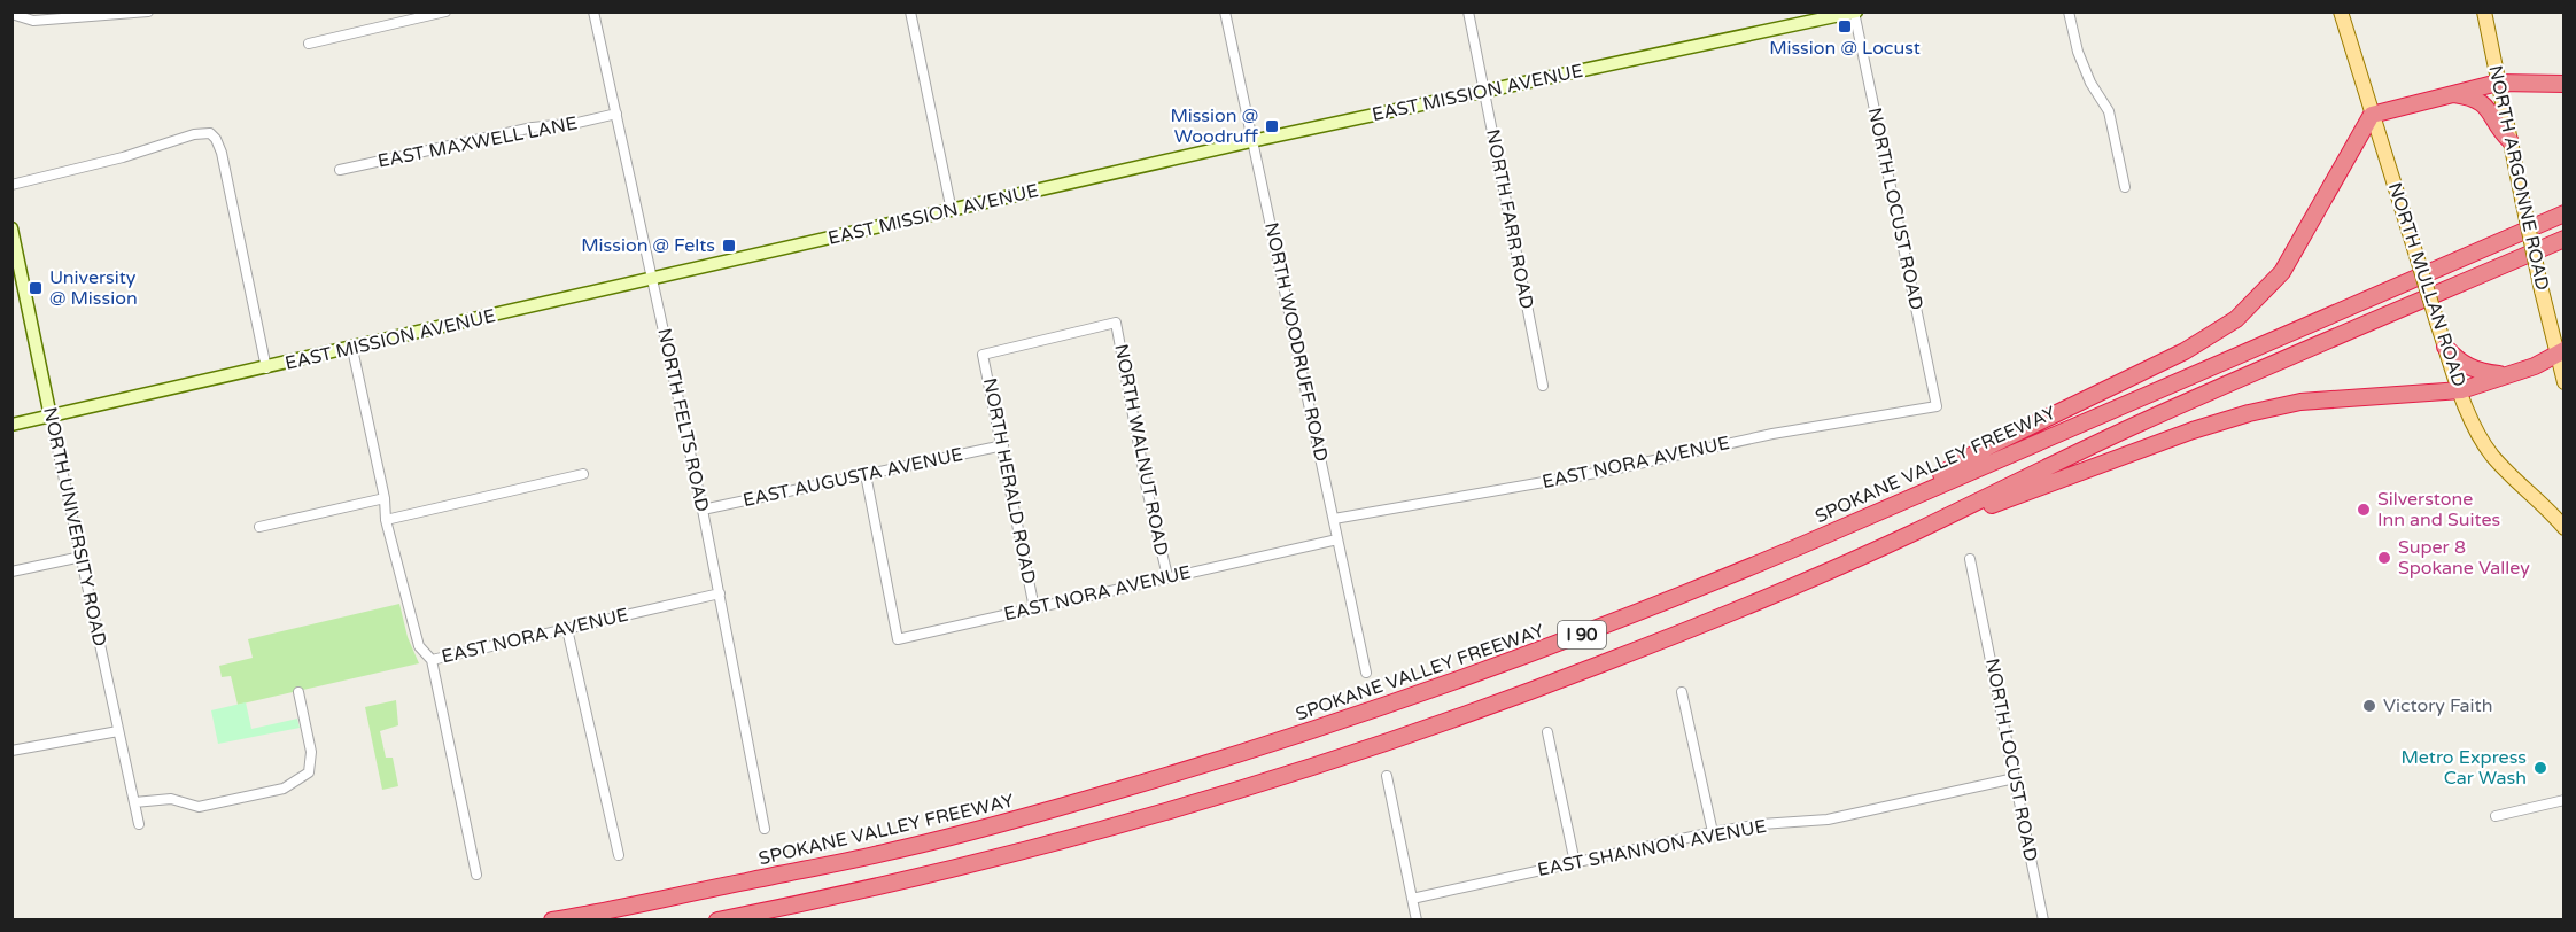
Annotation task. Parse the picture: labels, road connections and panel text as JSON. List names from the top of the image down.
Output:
{
  "streets": {
    "highway": ["SPOKANE VALLEY FREEWAY", "I 90"],
    "main road": ["NORTH ARGONNE ROAD", "NORTH MULLAN ROAD"],
    "street": [
      "EAST MISSION AVENUE",
      "EAST MAXWELL LANE",
      "NORTH LOCUST ROAD",
      "NORTH FARR ROAD",
      "NORTH WOODRUFF ROAD",
      "NORTH FELTS ROAD",
      "NORTH WALNUT ROAD",
      "EAST NORA AVENUE",
      "EAST AUGUSTA AVENUE",
      "NORTH HERALD ROAD",
      "NORTH UNIVERSITY ROAD",
      "EAST SHANNON AVENUE"
    ]
  },
  "crossings": [
    ["EAST MISSION AVENUE", "NORTH LOCUST ROAD"],
    ["EAST MISSION AVENUE", "NORTH FARR ROAD"],
    ["EAST MISSION AVENUE", "NORTH WOODRUFF ROAD"],
    ["EAST MISSION AVENUE", "NORTH FELTS ROAD"],
    ["EAST MISSION AVENUE", "NORTH UNIVERSITY ROAD"],
    ["EAST MAXWELL LANE", "NORTH FELTS ROAD"],
    ["NORTH LOCUST ROAD", "EAST NORA AVENUE"],
    ["NORTH LOCUST ROAD", "EAST SHANNON AVENUE"],
    ["NORTH WOODRUFF ROAD", "EAST NORA AVENUE"],
    ["NORTH FELTS ROAD", "EAST NORA AVENUE"],
    ["NORTH FELTS ROAD", "EAST AUGUSTA AVENUE"],
    ["NORTH WALNUT ROAD", "EAST NORA AVENUE"],
    ["NORTH WALNUT ROAD", "NORTH HERALD ROAD"],
    ["EAST NORA AVENUE", "EAST AUGUSTA AVENUE"],
    ["EAST NORA AVENUE", "NORTH HERALD ROAD"],
    ["EAST AUGUSTA AVENUE", "NORTH HERALD ROAD"]
  ],
  "places": {
    "transit": [
      "Mission @ Locust",
      "Mission @ Woodruff",
      "Mission @ Felts",
      "University @ Mission"
    ],
    "other": [
      "Silverstone Inn and Suites",
      "Super 8 Spokane Valley",
      "Victory Faith",
      "Metro Express Car Wash"
    ]
  }
}
